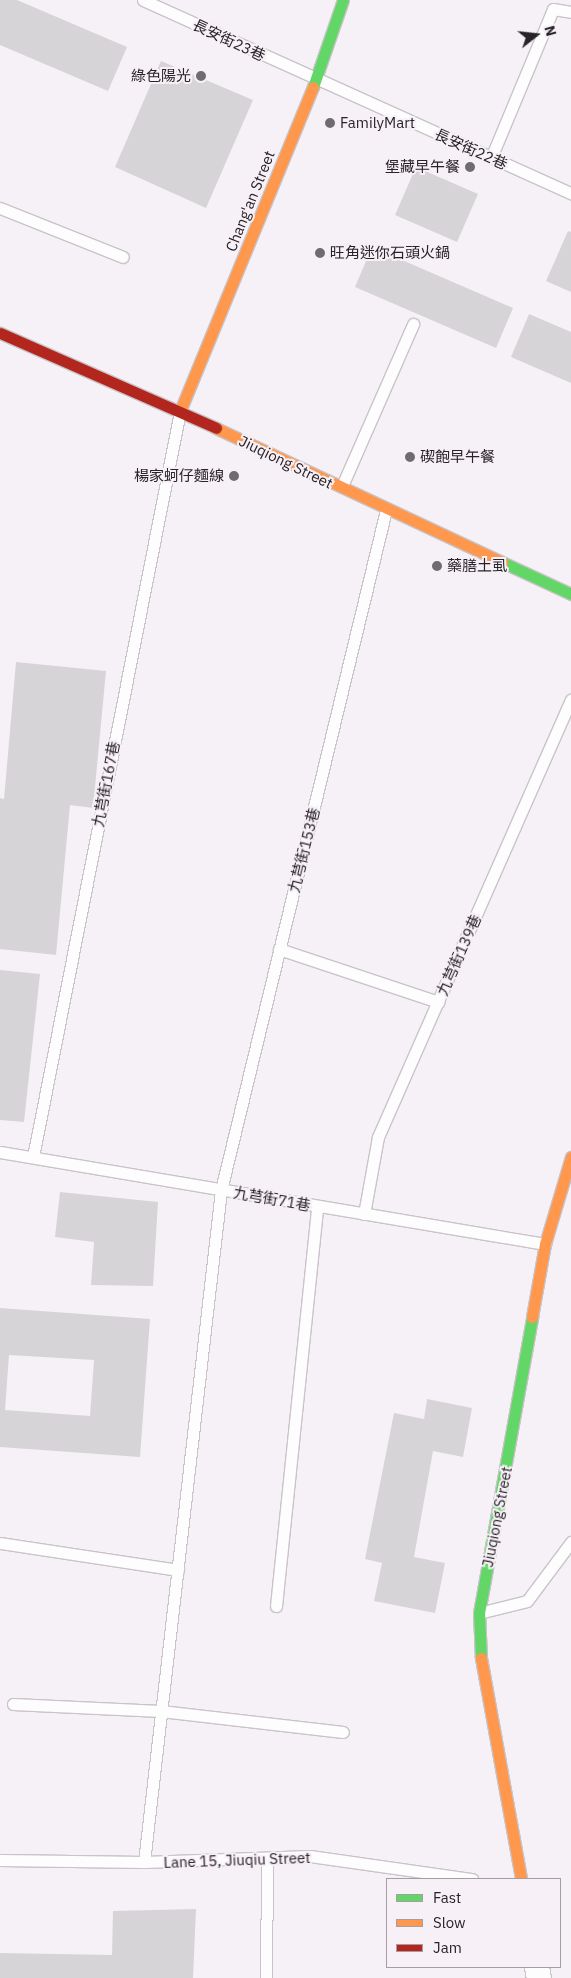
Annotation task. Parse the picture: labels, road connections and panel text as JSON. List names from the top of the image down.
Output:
{
  "streets": {
    "street": ["Chang'an Street", "Jiuqiong Street"],
    "lane": [
      "長安街23巷",
      "長安街22巷",
      "九芎街167巷",
      "九芎街153巷",
      "九芎街139巷",
      "九芎街71巷",
      "Lane 15, Jiuqiu Street"
    ]
  },
  "crossings": [
    ["長安街23巷", "長安街22巷"],
    ["長安街23巷", "Chang'an Street"],
    ["長安街22巷", "Chang'an Street"],
    ["Chang'an Street", "Jiuqiong Street"],
    ["Chang'an Street", "九芎街167巷"],
    ["Jiuqiong Street", "九芎街167巷"],
    ["Jiuqiong Street", "九芎街153巷"],
    ["Jiuqiong Street", "九芎街71巷"],
    ["九芎街167巷", "九芎街71巷"],
    ["九芎街153巷", "九芎街71巷"],
    ["九芎街153巷", "Lane 15, Jiuqiu Street"],
    ["九芎街139巷", "九芎街71巷"]
  ],
  "places": [
    "綠色陽光",
    "FamilyMart",
    "堡藏早午餐",
    "旺角迷你石頭火鍋",
    "碶飽早午餐",
    "楊家蚵仔麵線",
    "藥膳土虱"
  ],
  "legend": ["Fast", "Slow", "Jam"],
  "north": "right"
}
